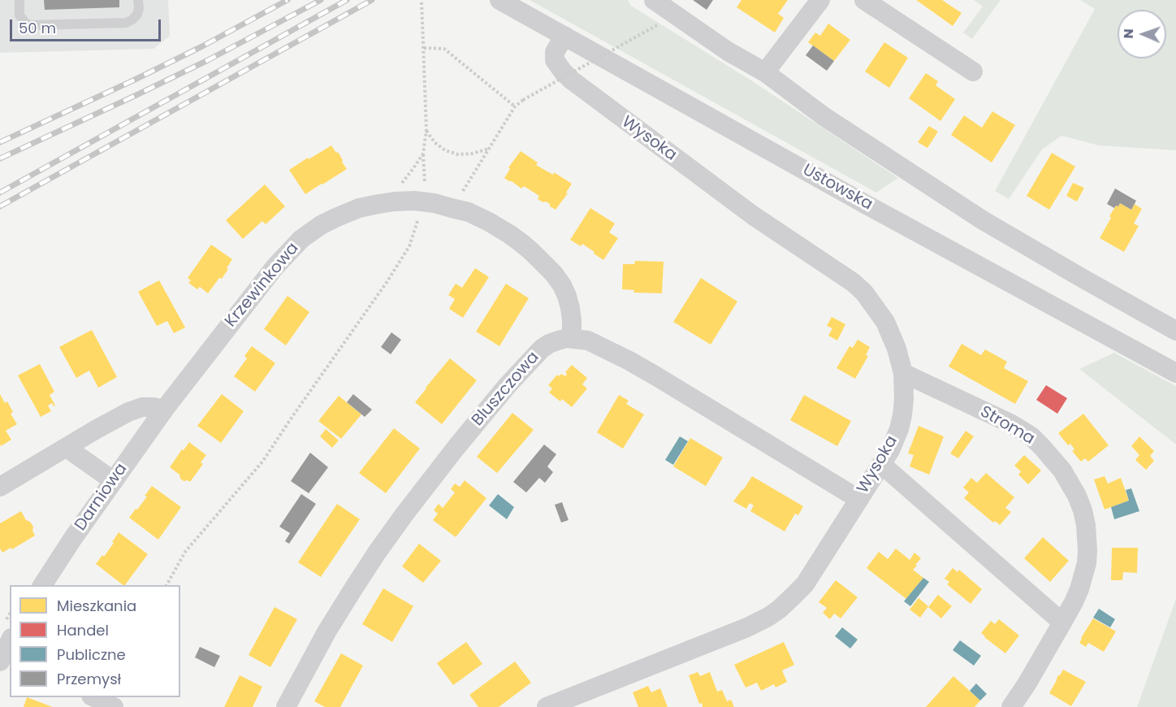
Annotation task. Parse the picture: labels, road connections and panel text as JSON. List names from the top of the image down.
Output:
{
  "streets": {
    "street": [
      "Wysoka",
      "Ustowska",
      "Krzewinkowa",
      "Bluszczowa",
      "Stroma",
      "Darniowa"
    ]
  },
  "crossings": [
    ["Wysoka", "Ustowska"],
    ["Wysoka", "Bluszczowa"],
    ["Wysoka", "Stroma"],
    ["Krzewinkowa", "Bluszczowa"],
    ["Krzewinkowa", "Darniowa"]
  ],
  "legend": [
    "Mieszkania",
    "Handel",
    "Publiczne",
    "Przemysł"
  ],
  "scale_bar": "50 m",
  "north": "left"
}
